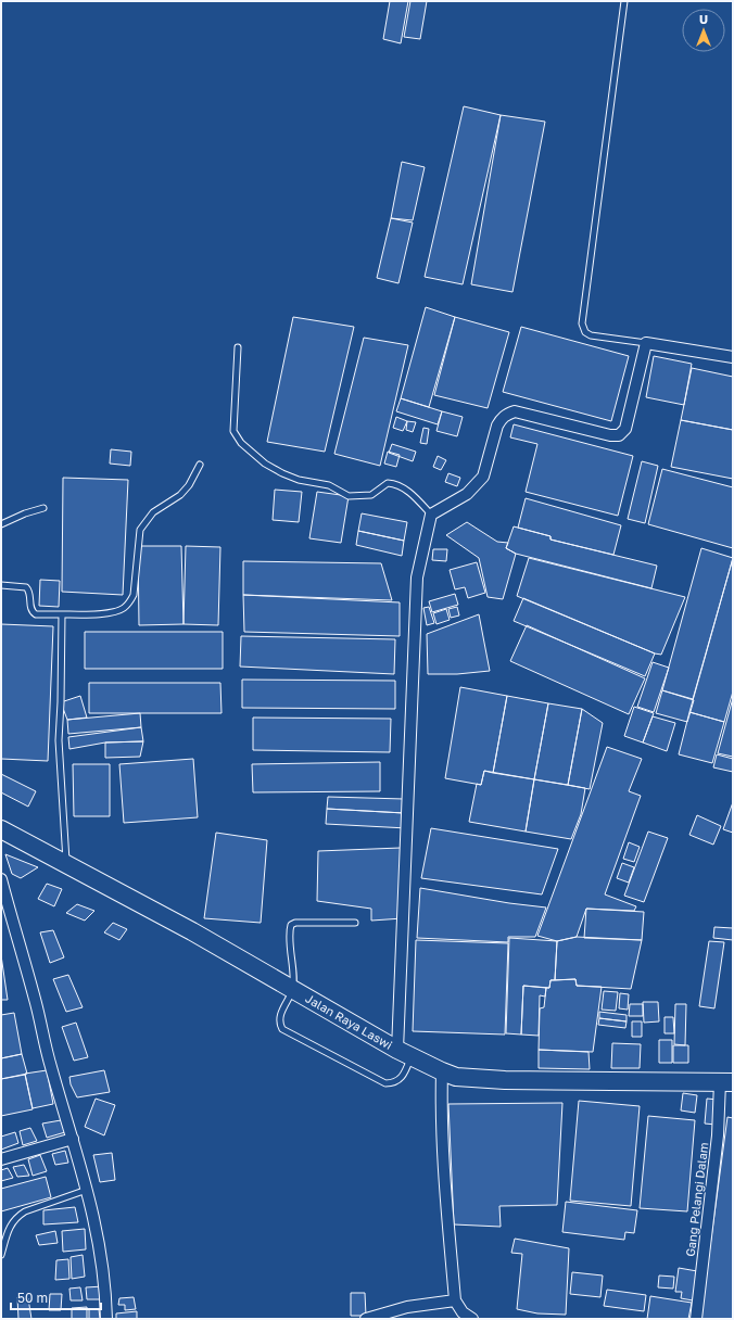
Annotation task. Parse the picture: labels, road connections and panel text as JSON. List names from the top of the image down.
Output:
{
  "streets": {
    "main road": ["Jalan Raya Laswi"],
    "street": ["Gang Pelangi Dalam"]
  },
  "crossings": [
    ["Jalan Raya Laswi", "Gang Pelangi Dalam"]
  ],
  "scale_bar": "50 m",
  "north": "top"
}
